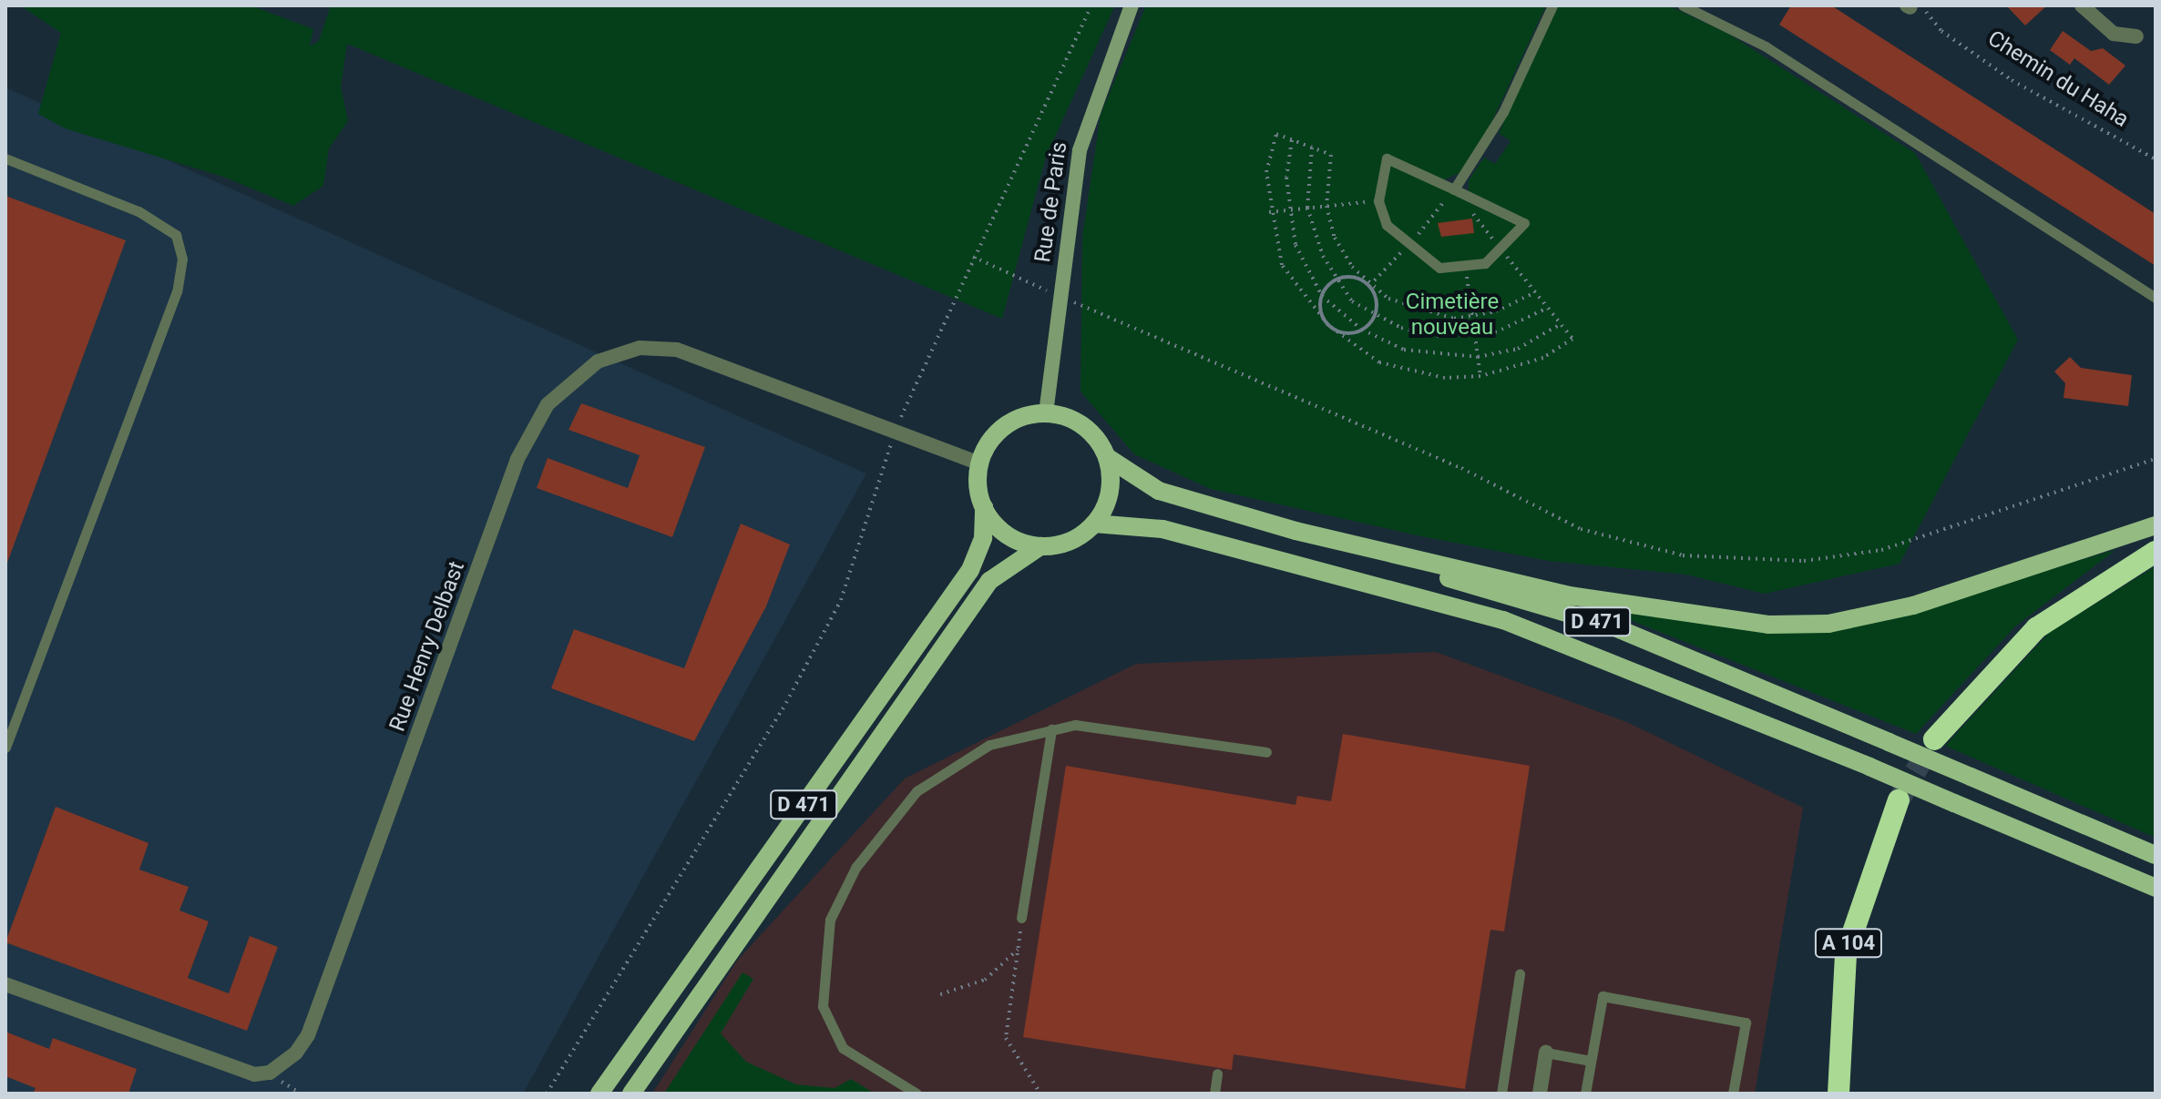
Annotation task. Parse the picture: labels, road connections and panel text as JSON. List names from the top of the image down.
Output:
{
  "streets": {
    "highway": ["A 104"],
    "main road": ["D 471"],
    "street": ["Rue de Paris", "Rue Henry Delbast"],
    "path": ["Chemin du Haha"]
  },
  "crossings": [
    ["Rue de Paris", "D 471"],
    ["Rue de Paris", "Rue Henry Delbast"],
    ["D 471", "Rue Henry Delbast"]
  ],
  "parks": ["Cimetière nouveau"]
}
